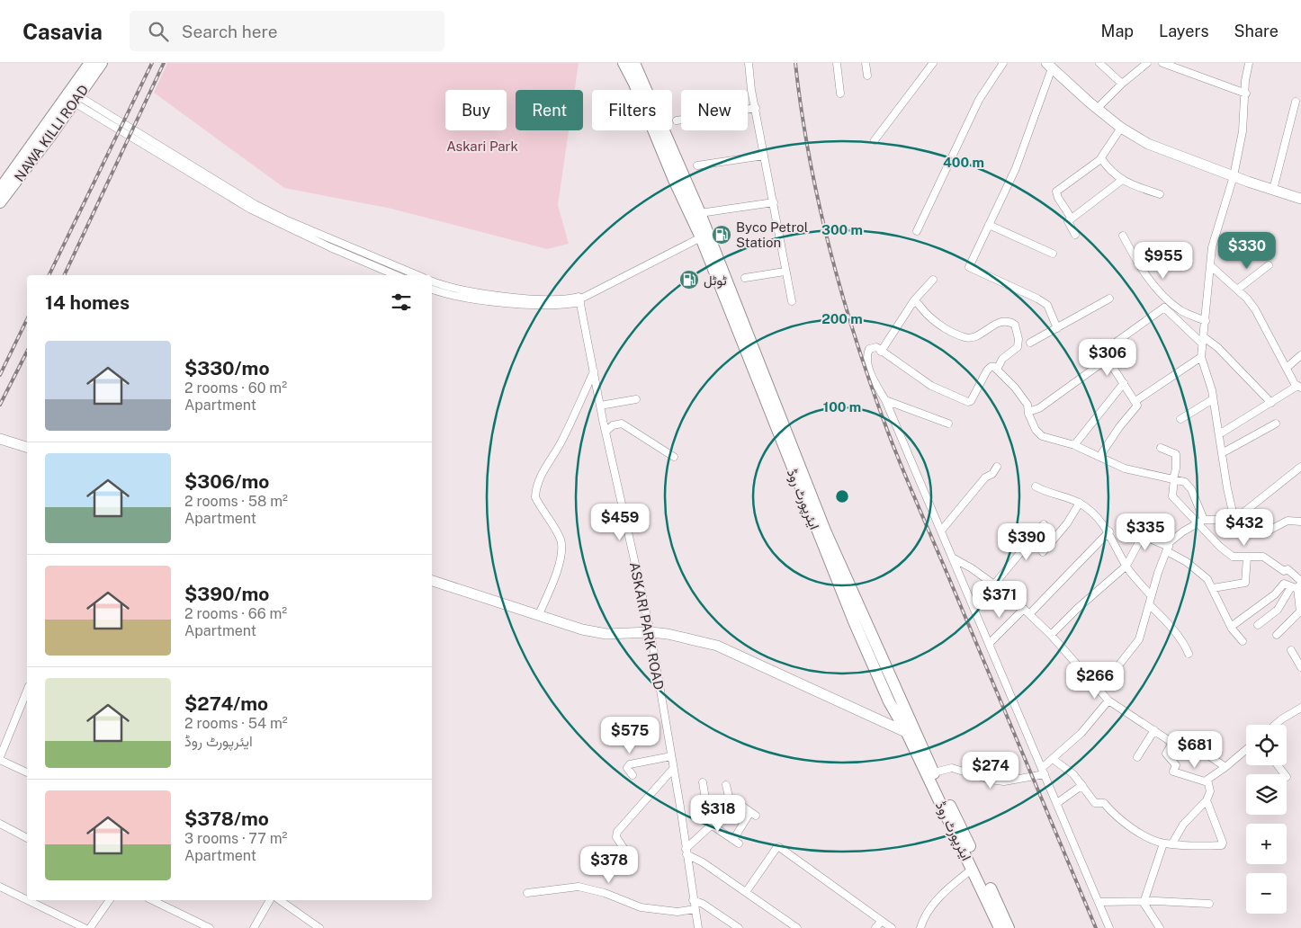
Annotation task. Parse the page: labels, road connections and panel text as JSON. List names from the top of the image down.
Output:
{
  "streets": {
    "main road": ["NAWA KILLI ROAD", "ایئرپورٹ روڈ"],
    "street": ["ASKARI PARK ROAD"]
  },
  "parks": ["Askari Park"],
  "places": {
    "fuel station": ["Byco Petrol Station", "ٹوٹل"]
  },
  "page": {
    "header": "Casavia",
    "search": "Search here",
    "nav": ["Map", "Layers", "Share"],
    "chip": [
      "Buy",
      "Rent",
      "Filters",
      "New"
    ],
    "price": [
      "$330",
      "$955",
      "$306",
      "$459",
      "$432",
      "$335",
      "$390",
      "$371",
      "$266",
      "$575",
      "$681",
      "$274",
      "$318",
      "$378"
    ],
    "heading": "14 homes",
    "list": [
      {
        "name": "$330/mo",
        "note": "2 rooms · 60 m² · Apartment"
      },
      {
        "name": "$306/mo",
        "note": "2 rooms · 58 m² · Apartment"
      },
      {
        "name": "$390/mo",
        "note": "2 rooms · 66 m² · Apartment"
      },
      {
        "name": "$274/mo",
        "note": "2 rooms · 54 m² · ایئرپورٹ روڈ"
      },
      {
        "name": "$378/mo",
        "note": "3 rooms · 77 m² · Apartment"
      }
    ],
    "map_buttons": ["+", "−"]
  },
  "rings": [
    "400 m",
    "300 m",
    "200 m",
    "100 m"
  ]
}
